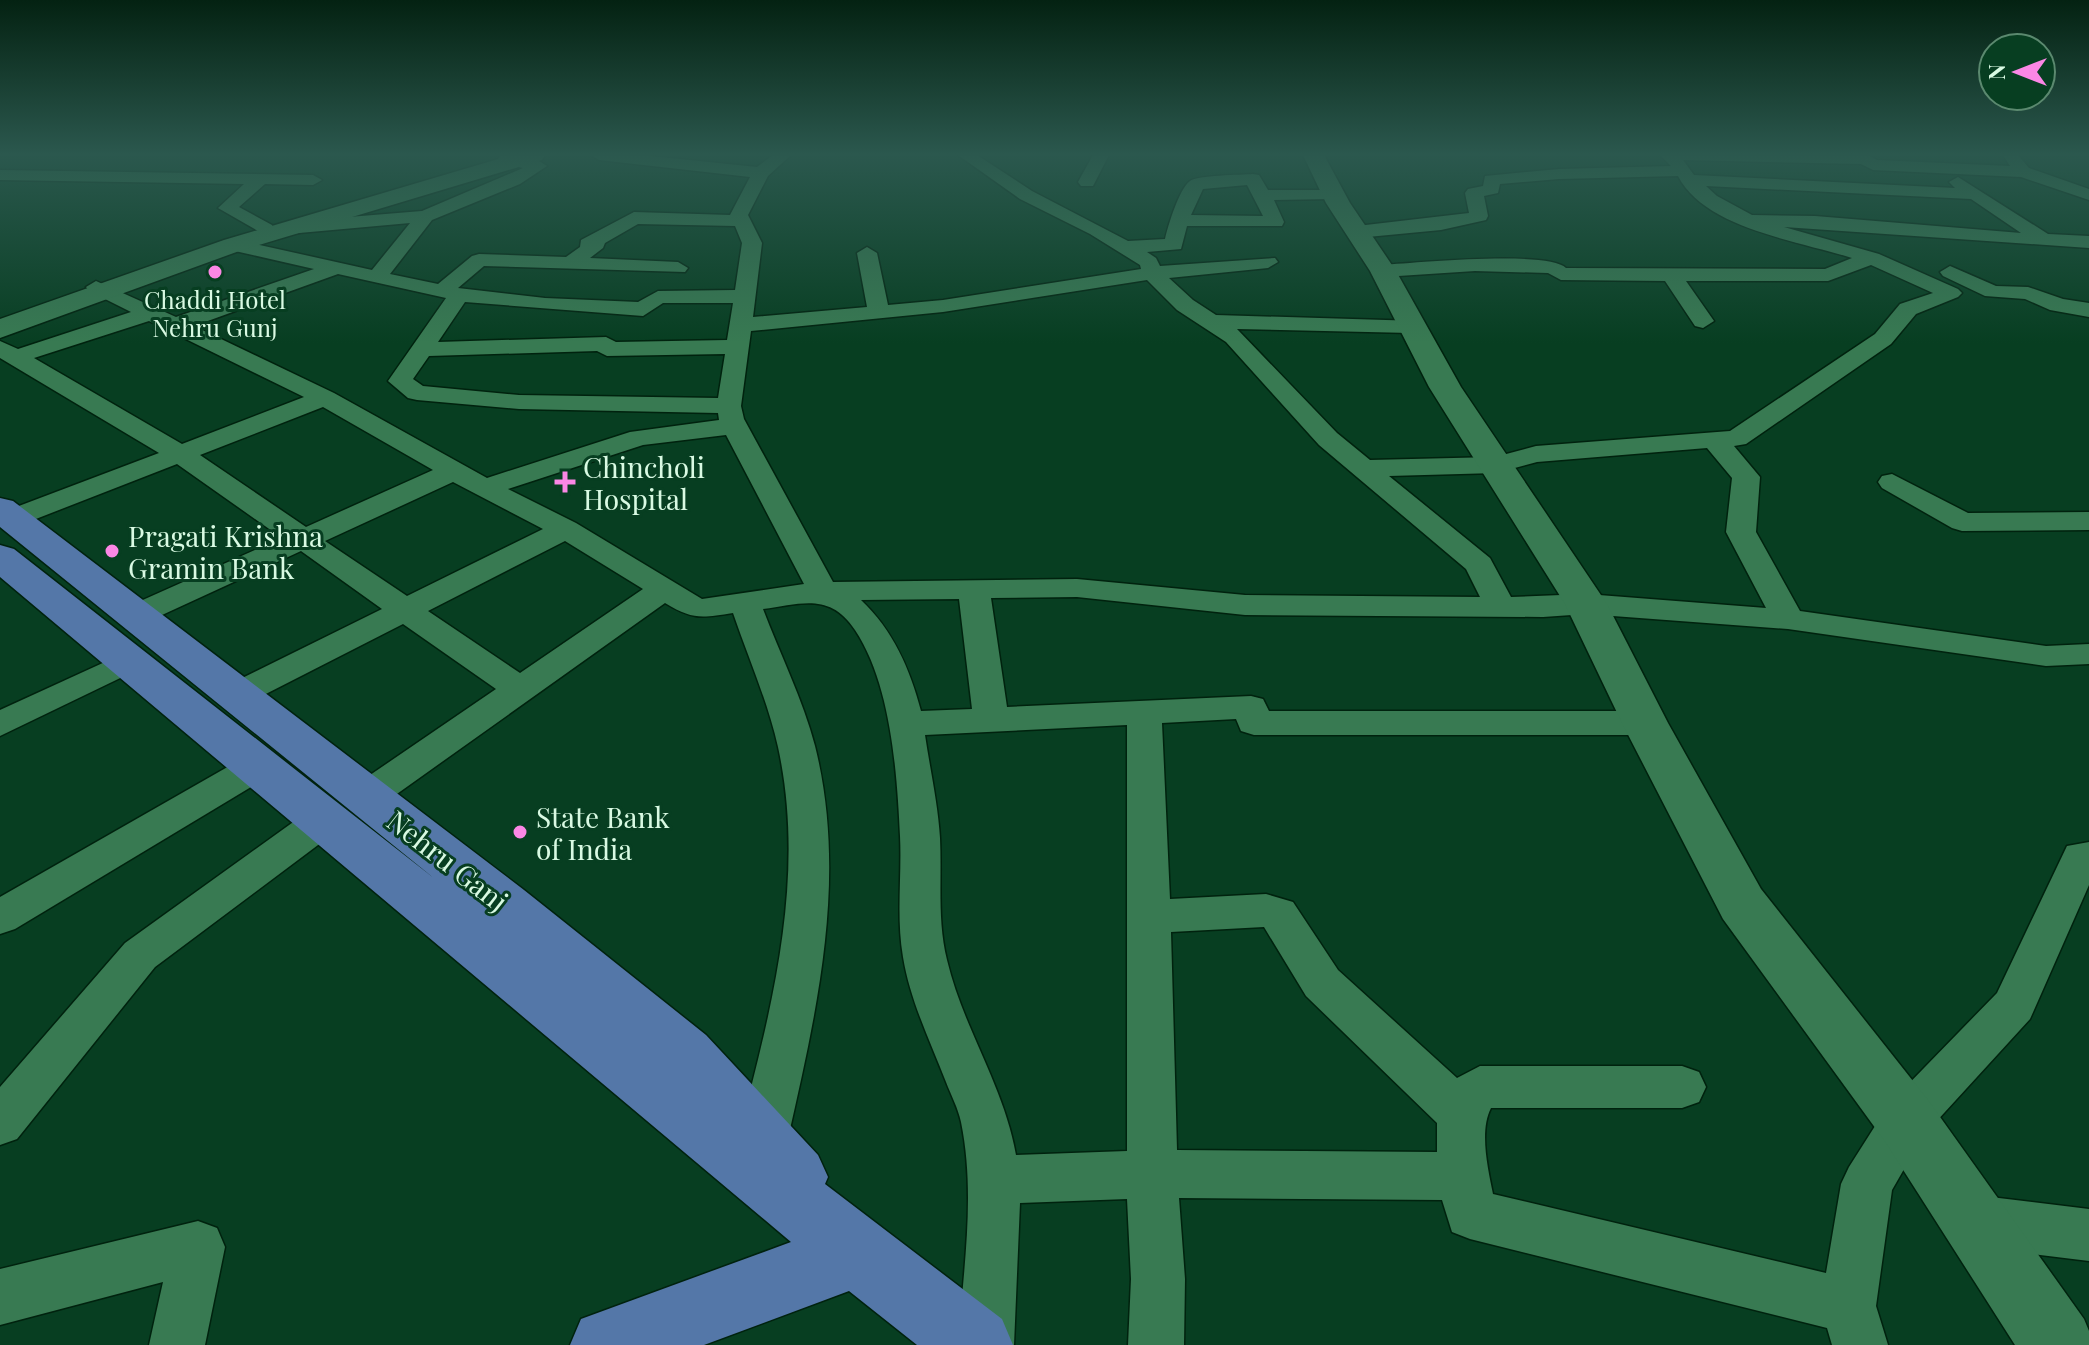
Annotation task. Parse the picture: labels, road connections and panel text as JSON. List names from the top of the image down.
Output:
{
  "streets": {
    "main road": ["Nehru Ganj"]
  },
  "places": {
    "other": ["Chaddi Hotel Nehru Gunj", "Pragati Krishna Gramin Bank", "State Bank of India"],
    "health": ["Chincholi Hospital"]
  },
  "north": "left"
}
